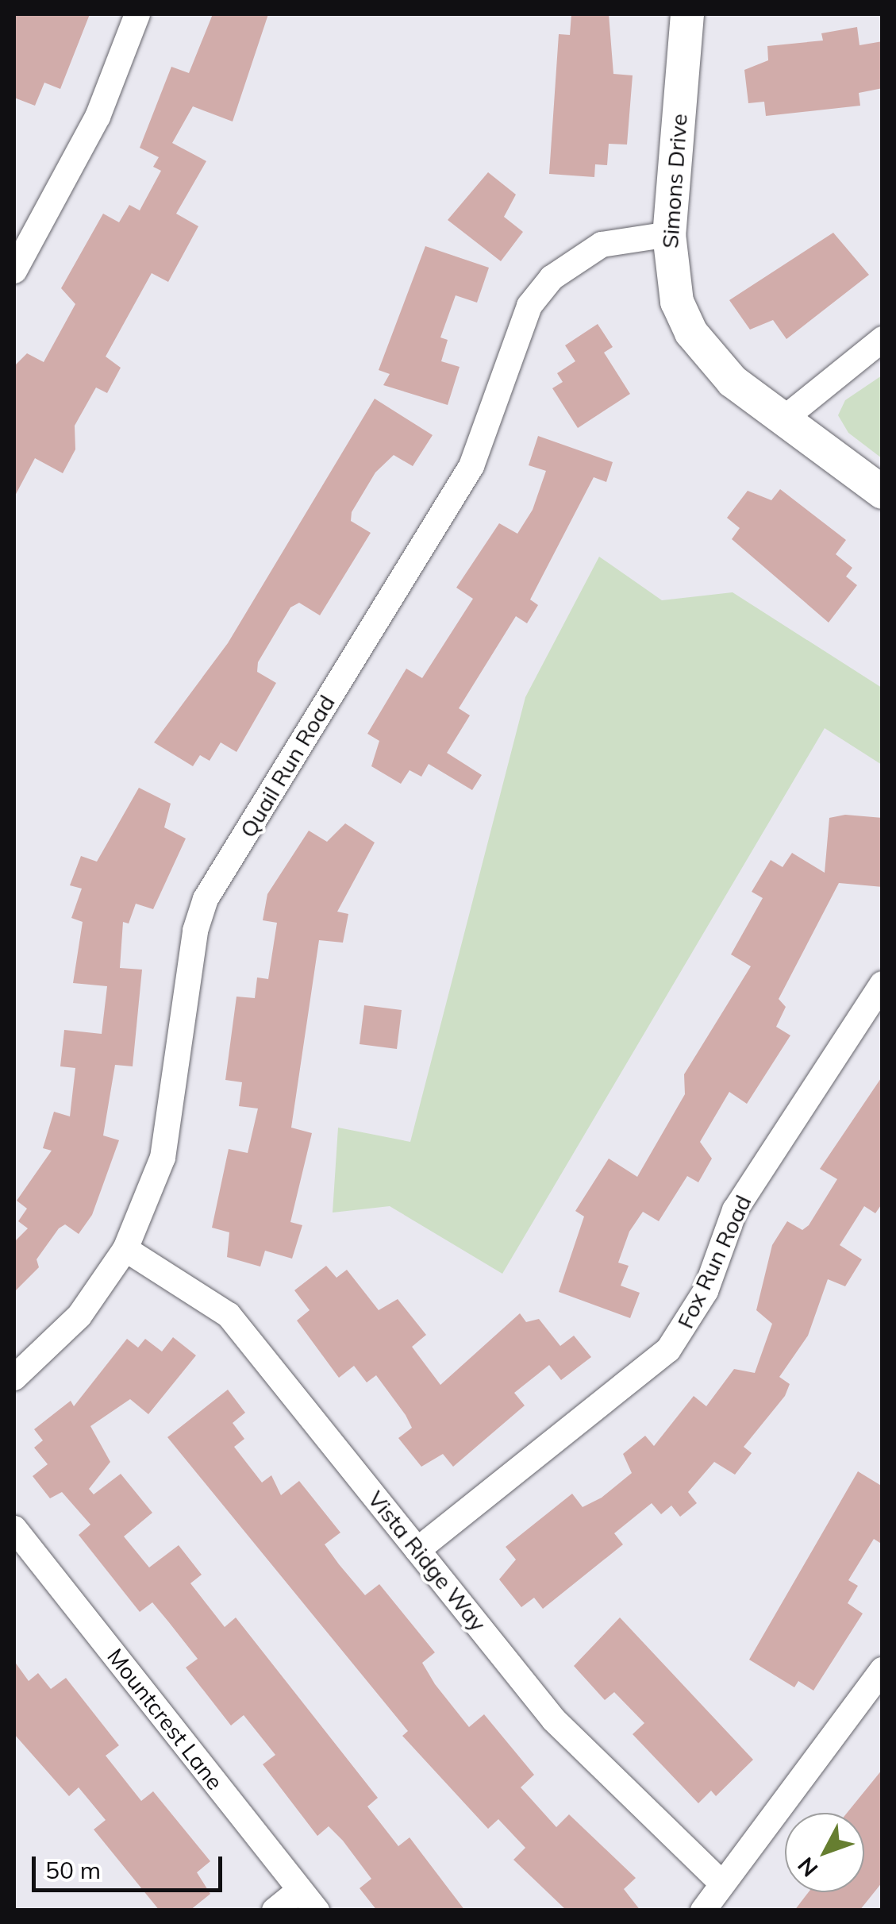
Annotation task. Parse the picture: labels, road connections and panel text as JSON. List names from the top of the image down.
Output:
{
  "streets": {
    "street": [
      "Simons Drive",
      "Quail Run Road",
      "Fox Run Road",
      "Vista Ridge Way",
      "Mountcrest Lane"
    ]
  },
  "crossings": [
    ["Simons Drive", "Quail Run Road"],
    ["Quail Run Road", "Vista Ridge Way"],
    ["Fox Run Road", "Vista Ridge Way"]
  ],
  "scale_bar": "50 m",
  "north": "bottom left"
}
